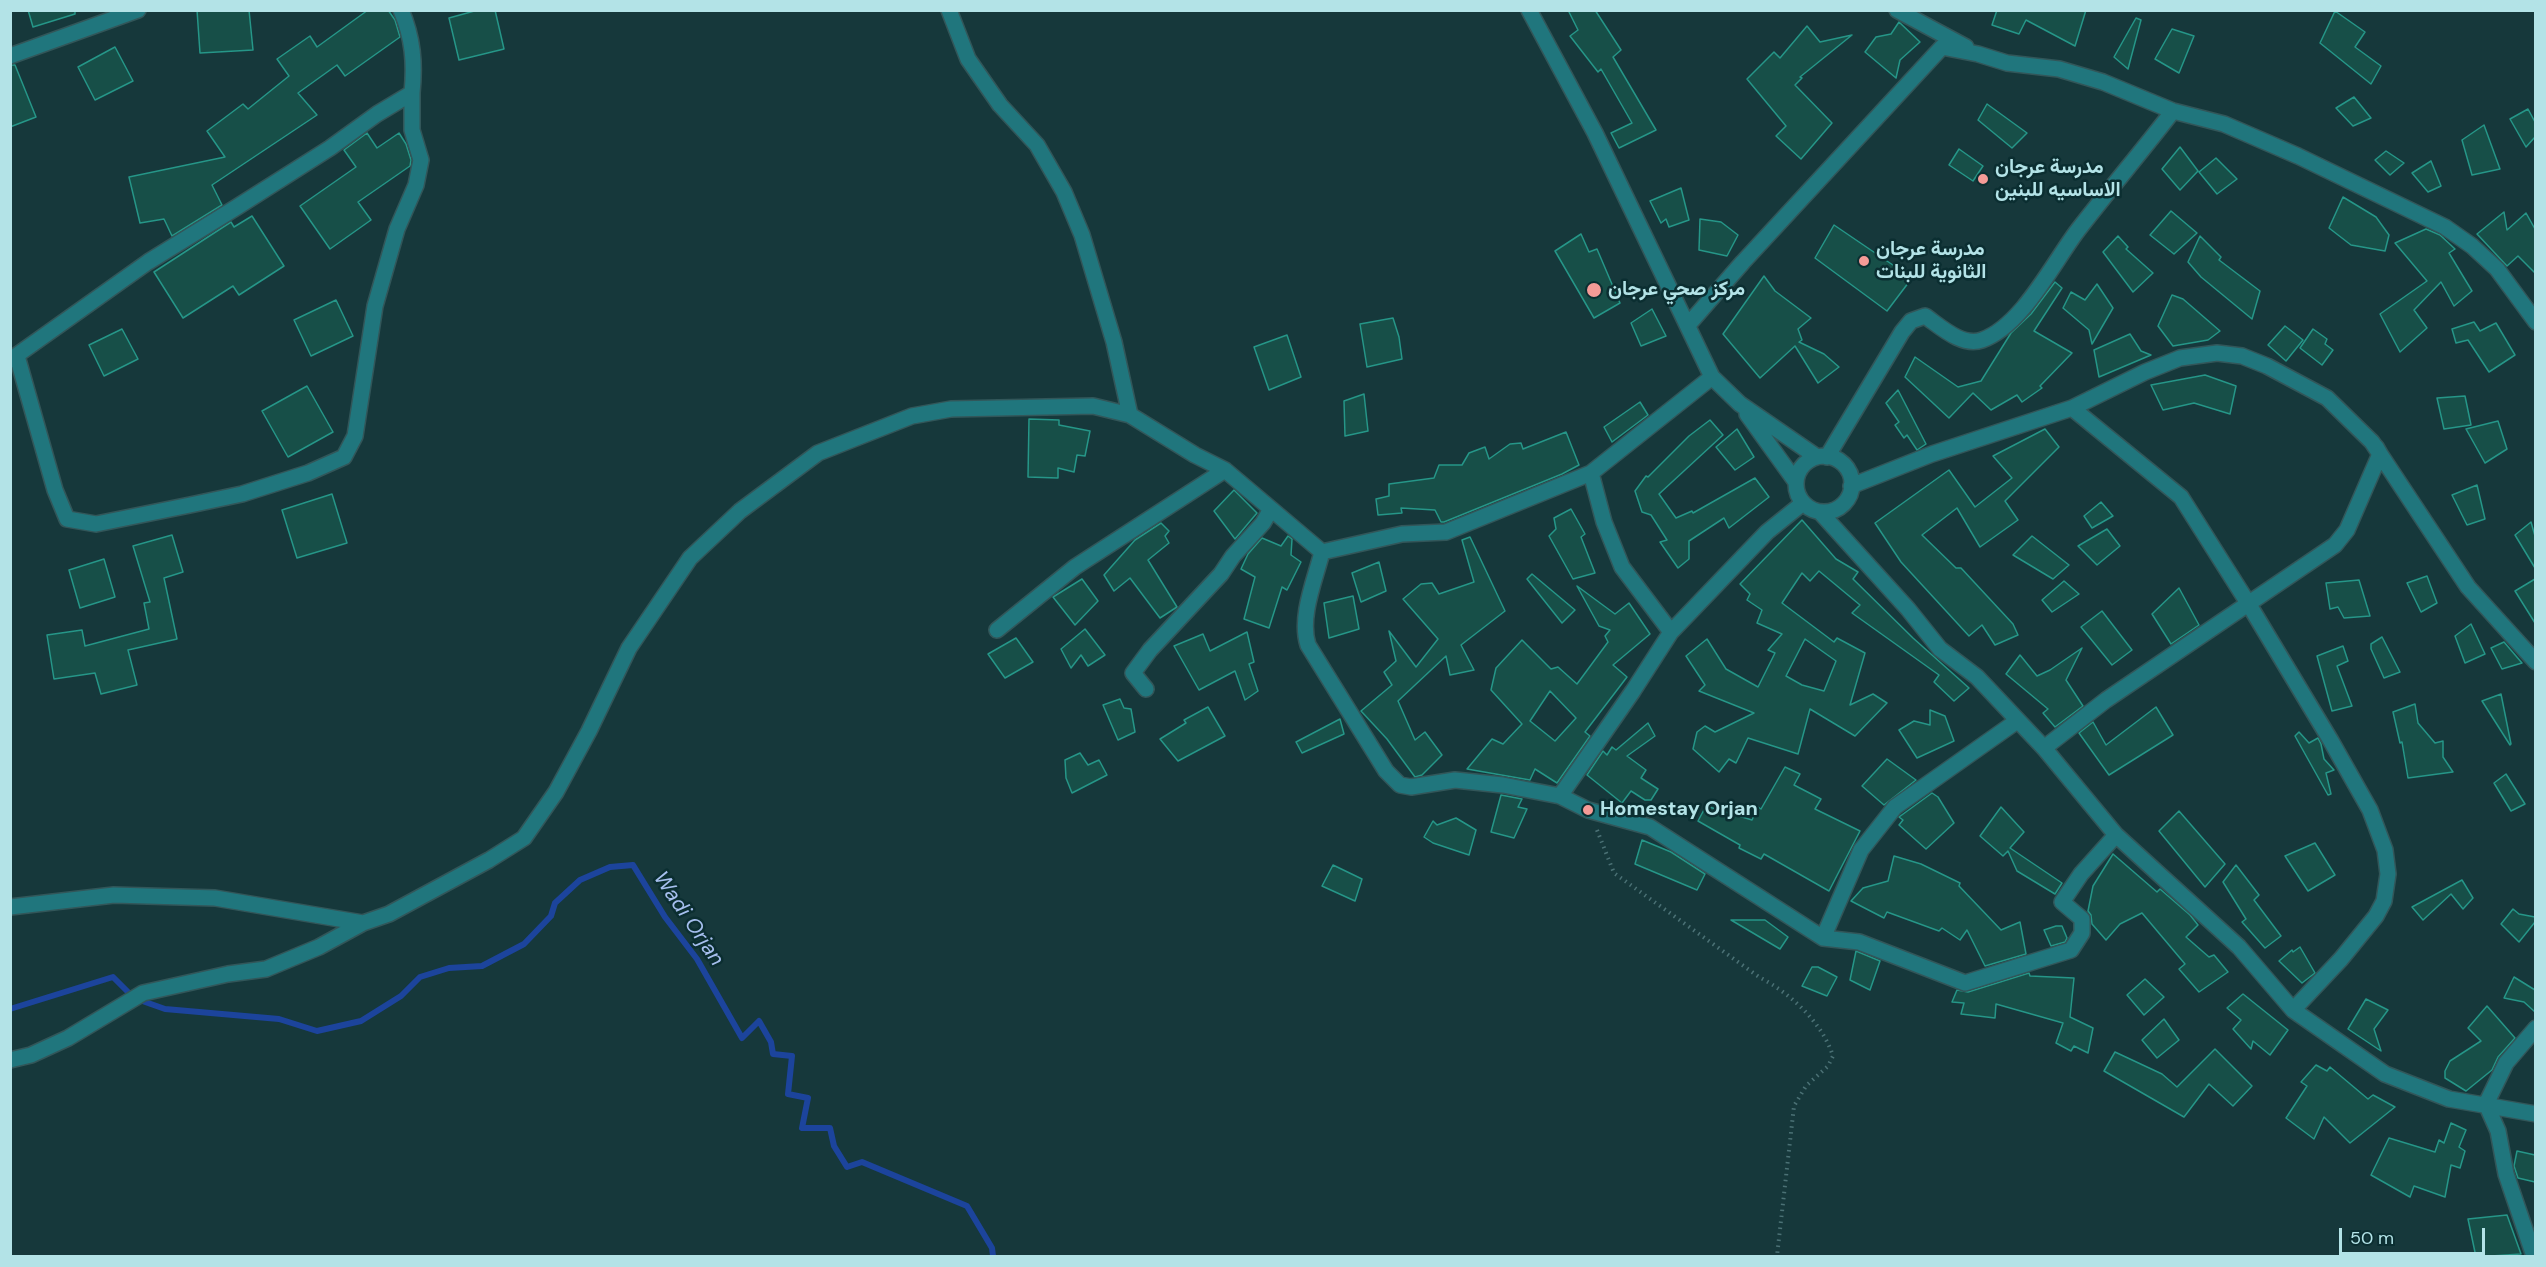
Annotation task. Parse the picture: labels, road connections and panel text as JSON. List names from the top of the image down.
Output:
{
  "water": ["Wadi Orjan"],
  "places": [
    "مدرسة عرجان الاساسيه للبنين",
    "مدرسة عرجان الثانوية للبنات",
    "مركز صحي عرجان",
    "Homestay Orjan"
  ],
  "scale_bar": "50 m"
}
